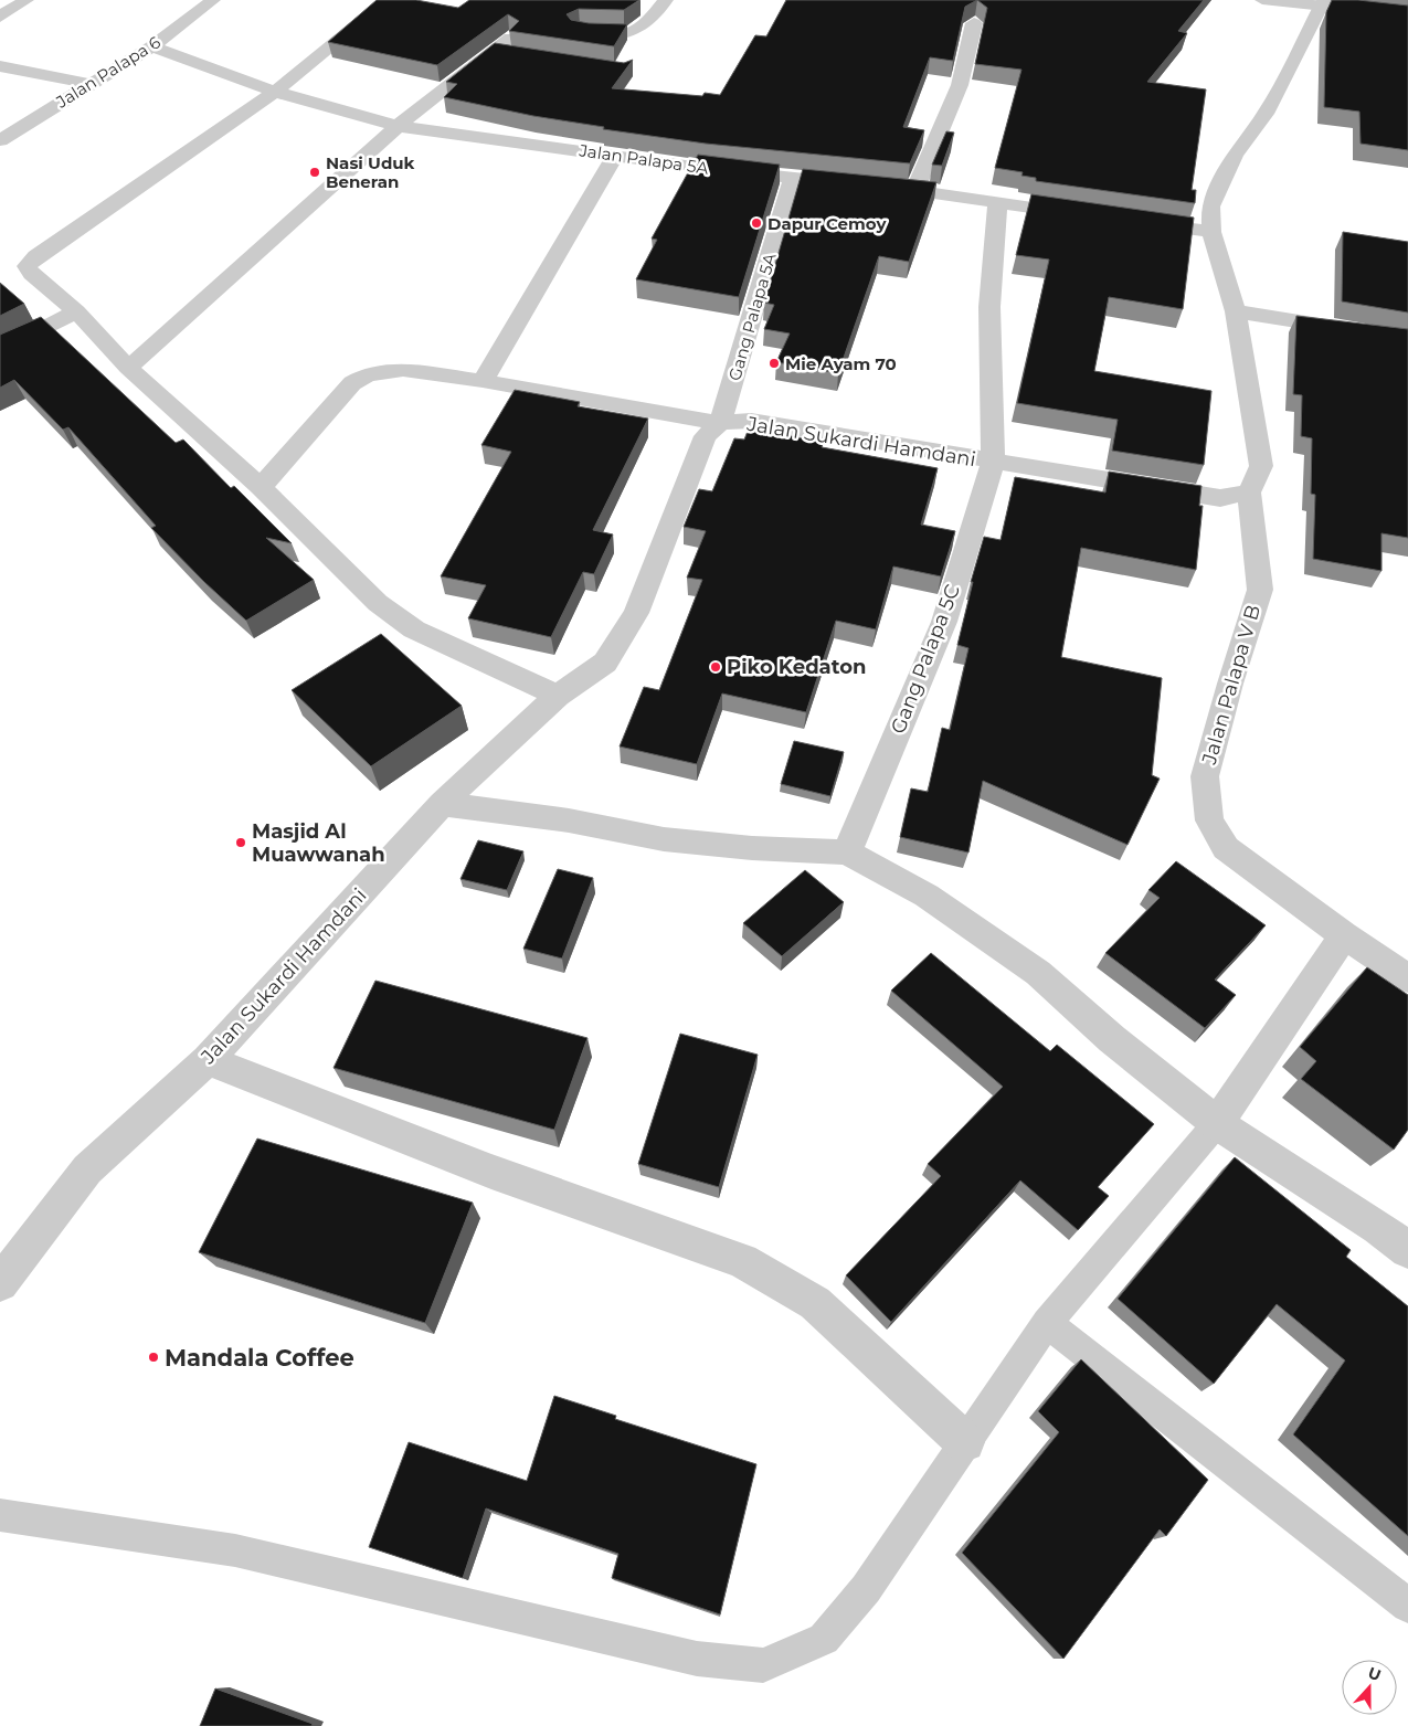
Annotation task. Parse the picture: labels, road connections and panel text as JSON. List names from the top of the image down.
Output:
{
  "streets": {
    "street": [
      "Jalan Palapa 6",
      "Jalan Palapa 5A",
      "Gang Palapa 5A",
      "Jalan Sukardi Hamdani",
      "Gang Palapa 5C",
      "Jalan Palapa V B"
    ]
  },
  "crossings": [
    ["Jalan Palapa 6", "Jalan Palapa 5A"],
    ["Jalan Palapa 5A", "Gang Palapa 5A"],
    ["Gang Palapa 5A", "Jalan Sukardi Hamdani"],
    ["Jalan Sukardi Hamdani", "Gang Palapa 5C"],
    ["Jalan Sukardi Hamdani", "Jalan Palapa V B"]
  ],
  "places": [
    "Nasi Uduk Beneran",
    "Dapur Cemoy",
    "Mie Ayam 70",
    "Piko Kedaton",
    "Masjid Al Muawwanah",
    "Mandala Coffee"
  ],
  "north": "top"
}
